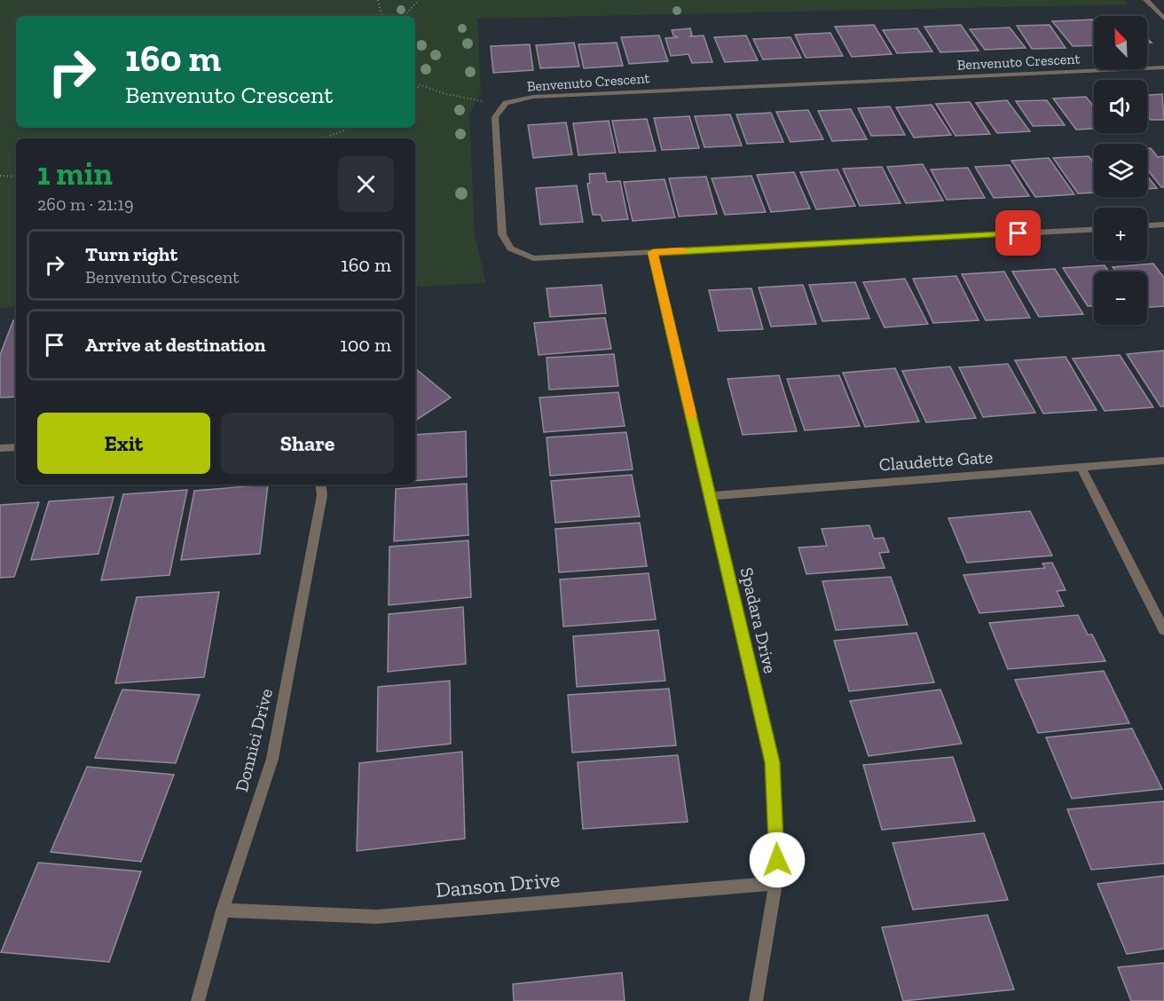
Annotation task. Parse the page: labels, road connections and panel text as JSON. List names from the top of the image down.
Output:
{
  "streets": {
    "street": [
      "Benvenuto Crescent",
      "Claudette Gate",
      "Spadara Drive",
      "Donnici Drive",
      "Danson Drive"
    ]
  },
  "crossings": [
    ["Benvenuto Crescent", "Spadara Drive"],
    ["Claudette Gate", "Spadara Drive"],
    ["Spadara Drive", "Danson Drive"],
    ["Donnici Drive", "Danson Drive"]
  ],
  "north": "top left",
  "page": {
    "map_buttons": ["+", "−"],
    "turn": ["160 m", "Benvenuto Crescent"],
    "heading": ["1 min", "260 m · 21:19"],
    "list": [
      {
        "name": "Turn right",
        "note": "Benvenuto Crescent",
        "value": "160 m"
      },
      {
        "name": "Arrive at destination",
        "value": "100 m"
      }
    ],
    "buttons": ["Exit", "Share"]
  }
}
